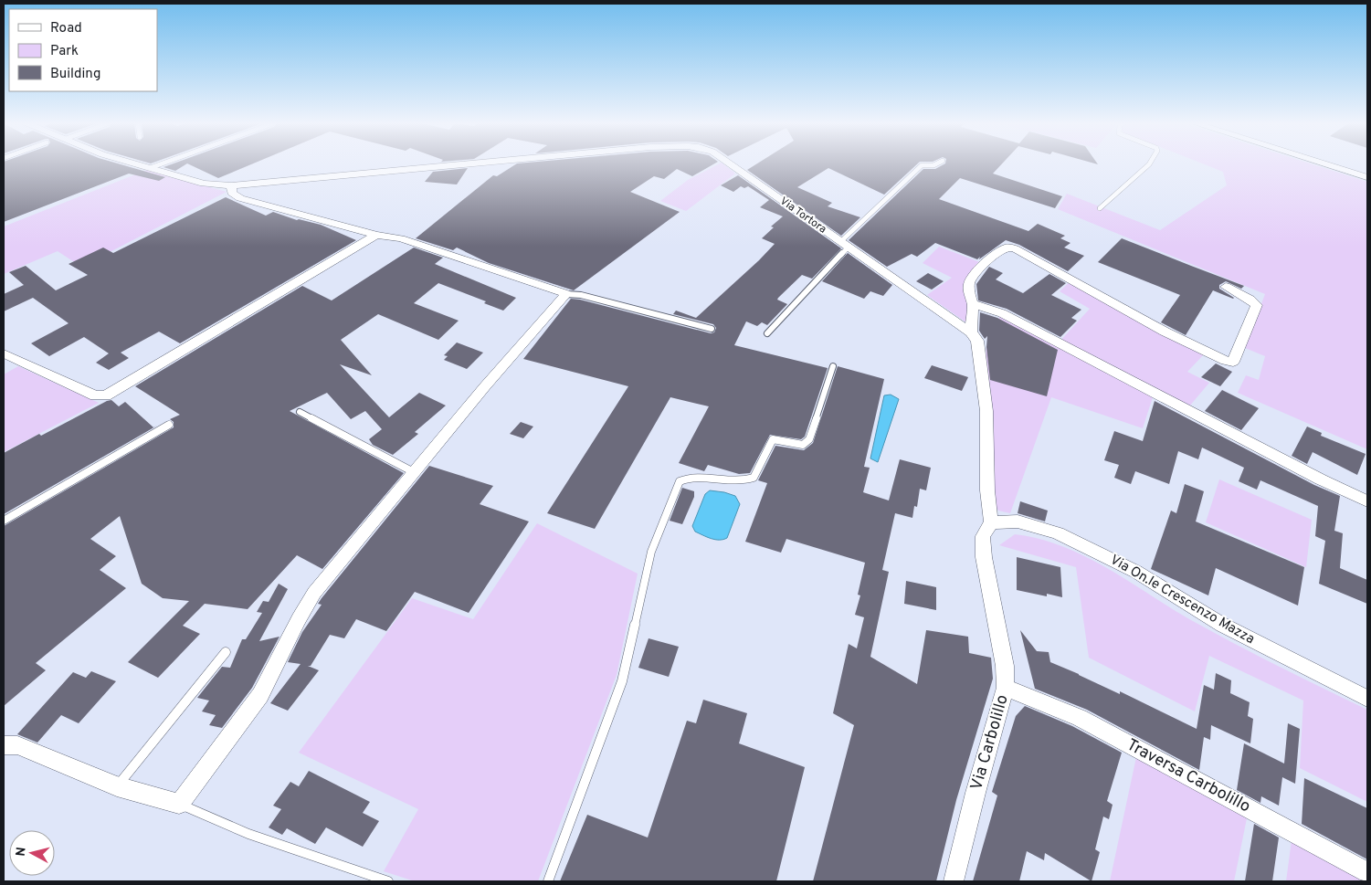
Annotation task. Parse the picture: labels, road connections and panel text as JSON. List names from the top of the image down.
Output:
{
  "streets": {
    "street": [
      "Via Tortora",
      "Via On.le Crescenzo Mazza",
      "Via Carbolillo",
      "Traversa Carbolillo"
    ]
  },
  "crossings": [
    ["Via On.le Crescenzo Mazza", "Via Carbolillo"],
    ["Via Carbolillo", "Traversa Carbolillo"]
  ],
  "legend": ["Road", "Park", "Building"],
  "north": "left"
}
